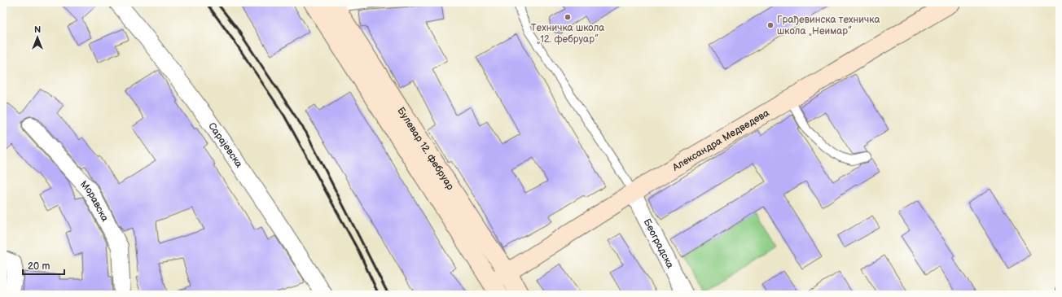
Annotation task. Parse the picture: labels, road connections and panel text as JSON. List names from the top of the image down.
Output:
{
  "streets": {
    "main road": ["Александра Медведева", "Булевар 12. фебруар"],
    "street": ["Сарајевска", "Моравска", "Београдска"]
  },
  "crossings": [
    ["Александра Медведева", "Булевар 12. фебруар"],
    ["Александра Медведева", "Београдска"]
  ],
  "places": ["Техничка школа „12. фебруар”", "Грађевинска техничка школа „Неимар”"],
  "scale_bar": "20 m",
  "north": "top"
}
